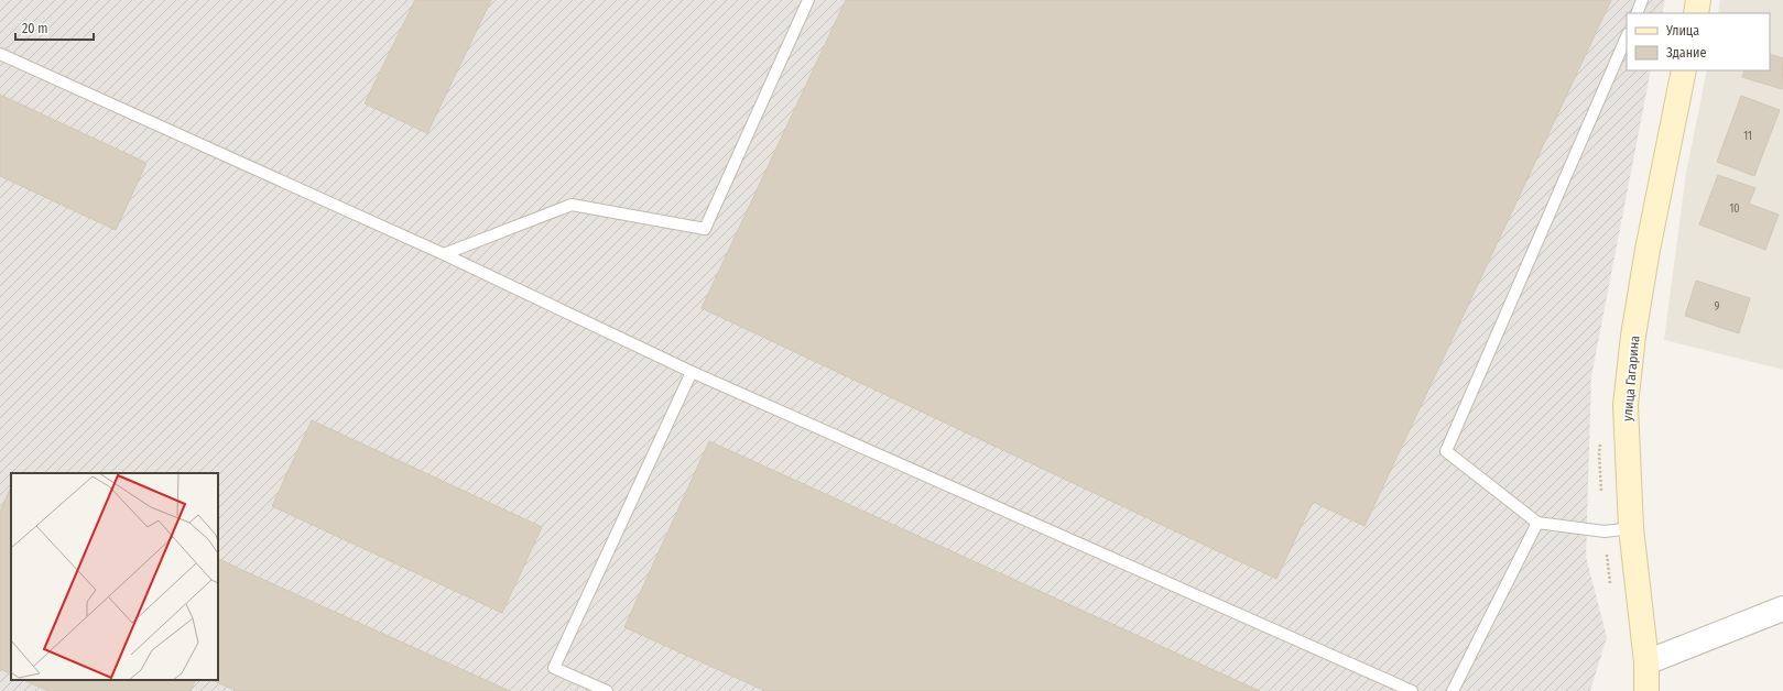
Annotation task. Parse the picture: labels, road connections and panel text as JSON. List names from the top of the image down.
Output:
{
  "streets": {
    "main road": ["улица Гагарина"]
  },
  "house_numbers": ["11", "10", "9"],
  "legend": ["Улица", "Здание"],
  "scale_bar": "20 m"
}
